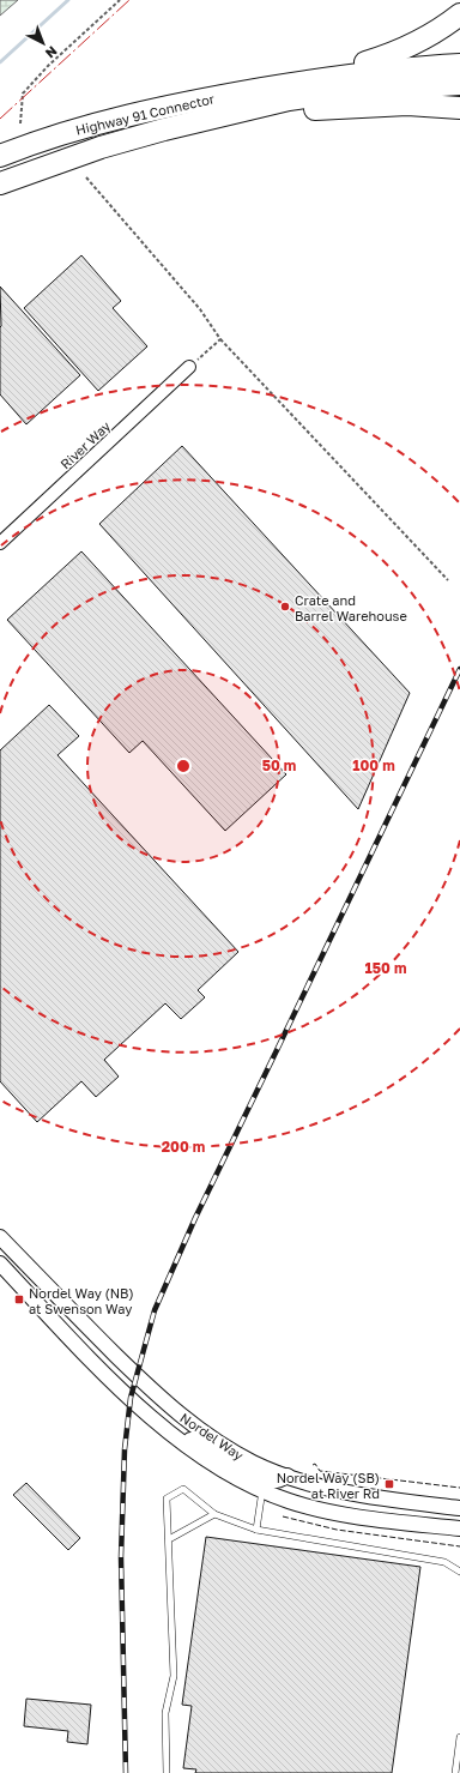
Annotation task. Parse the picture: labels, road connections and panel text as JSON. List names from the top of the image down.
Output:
{
  "streets": {
    "highway": ["Highway 91 Connector"],
    "street": ["River Way", "Nordel Way"]
  },
  "places": {
    "other": ["Crate and Barrel Warehouse"],
    "transit": ["Nordel Way (NB) at Swenson Way", "Nordel Way (SB) at River Rd"]
  },
  "north": "bottom right",
  "rings": [
    "50 m",
    "100 m",
    "150 m",
    "200 m"
  ]
}
